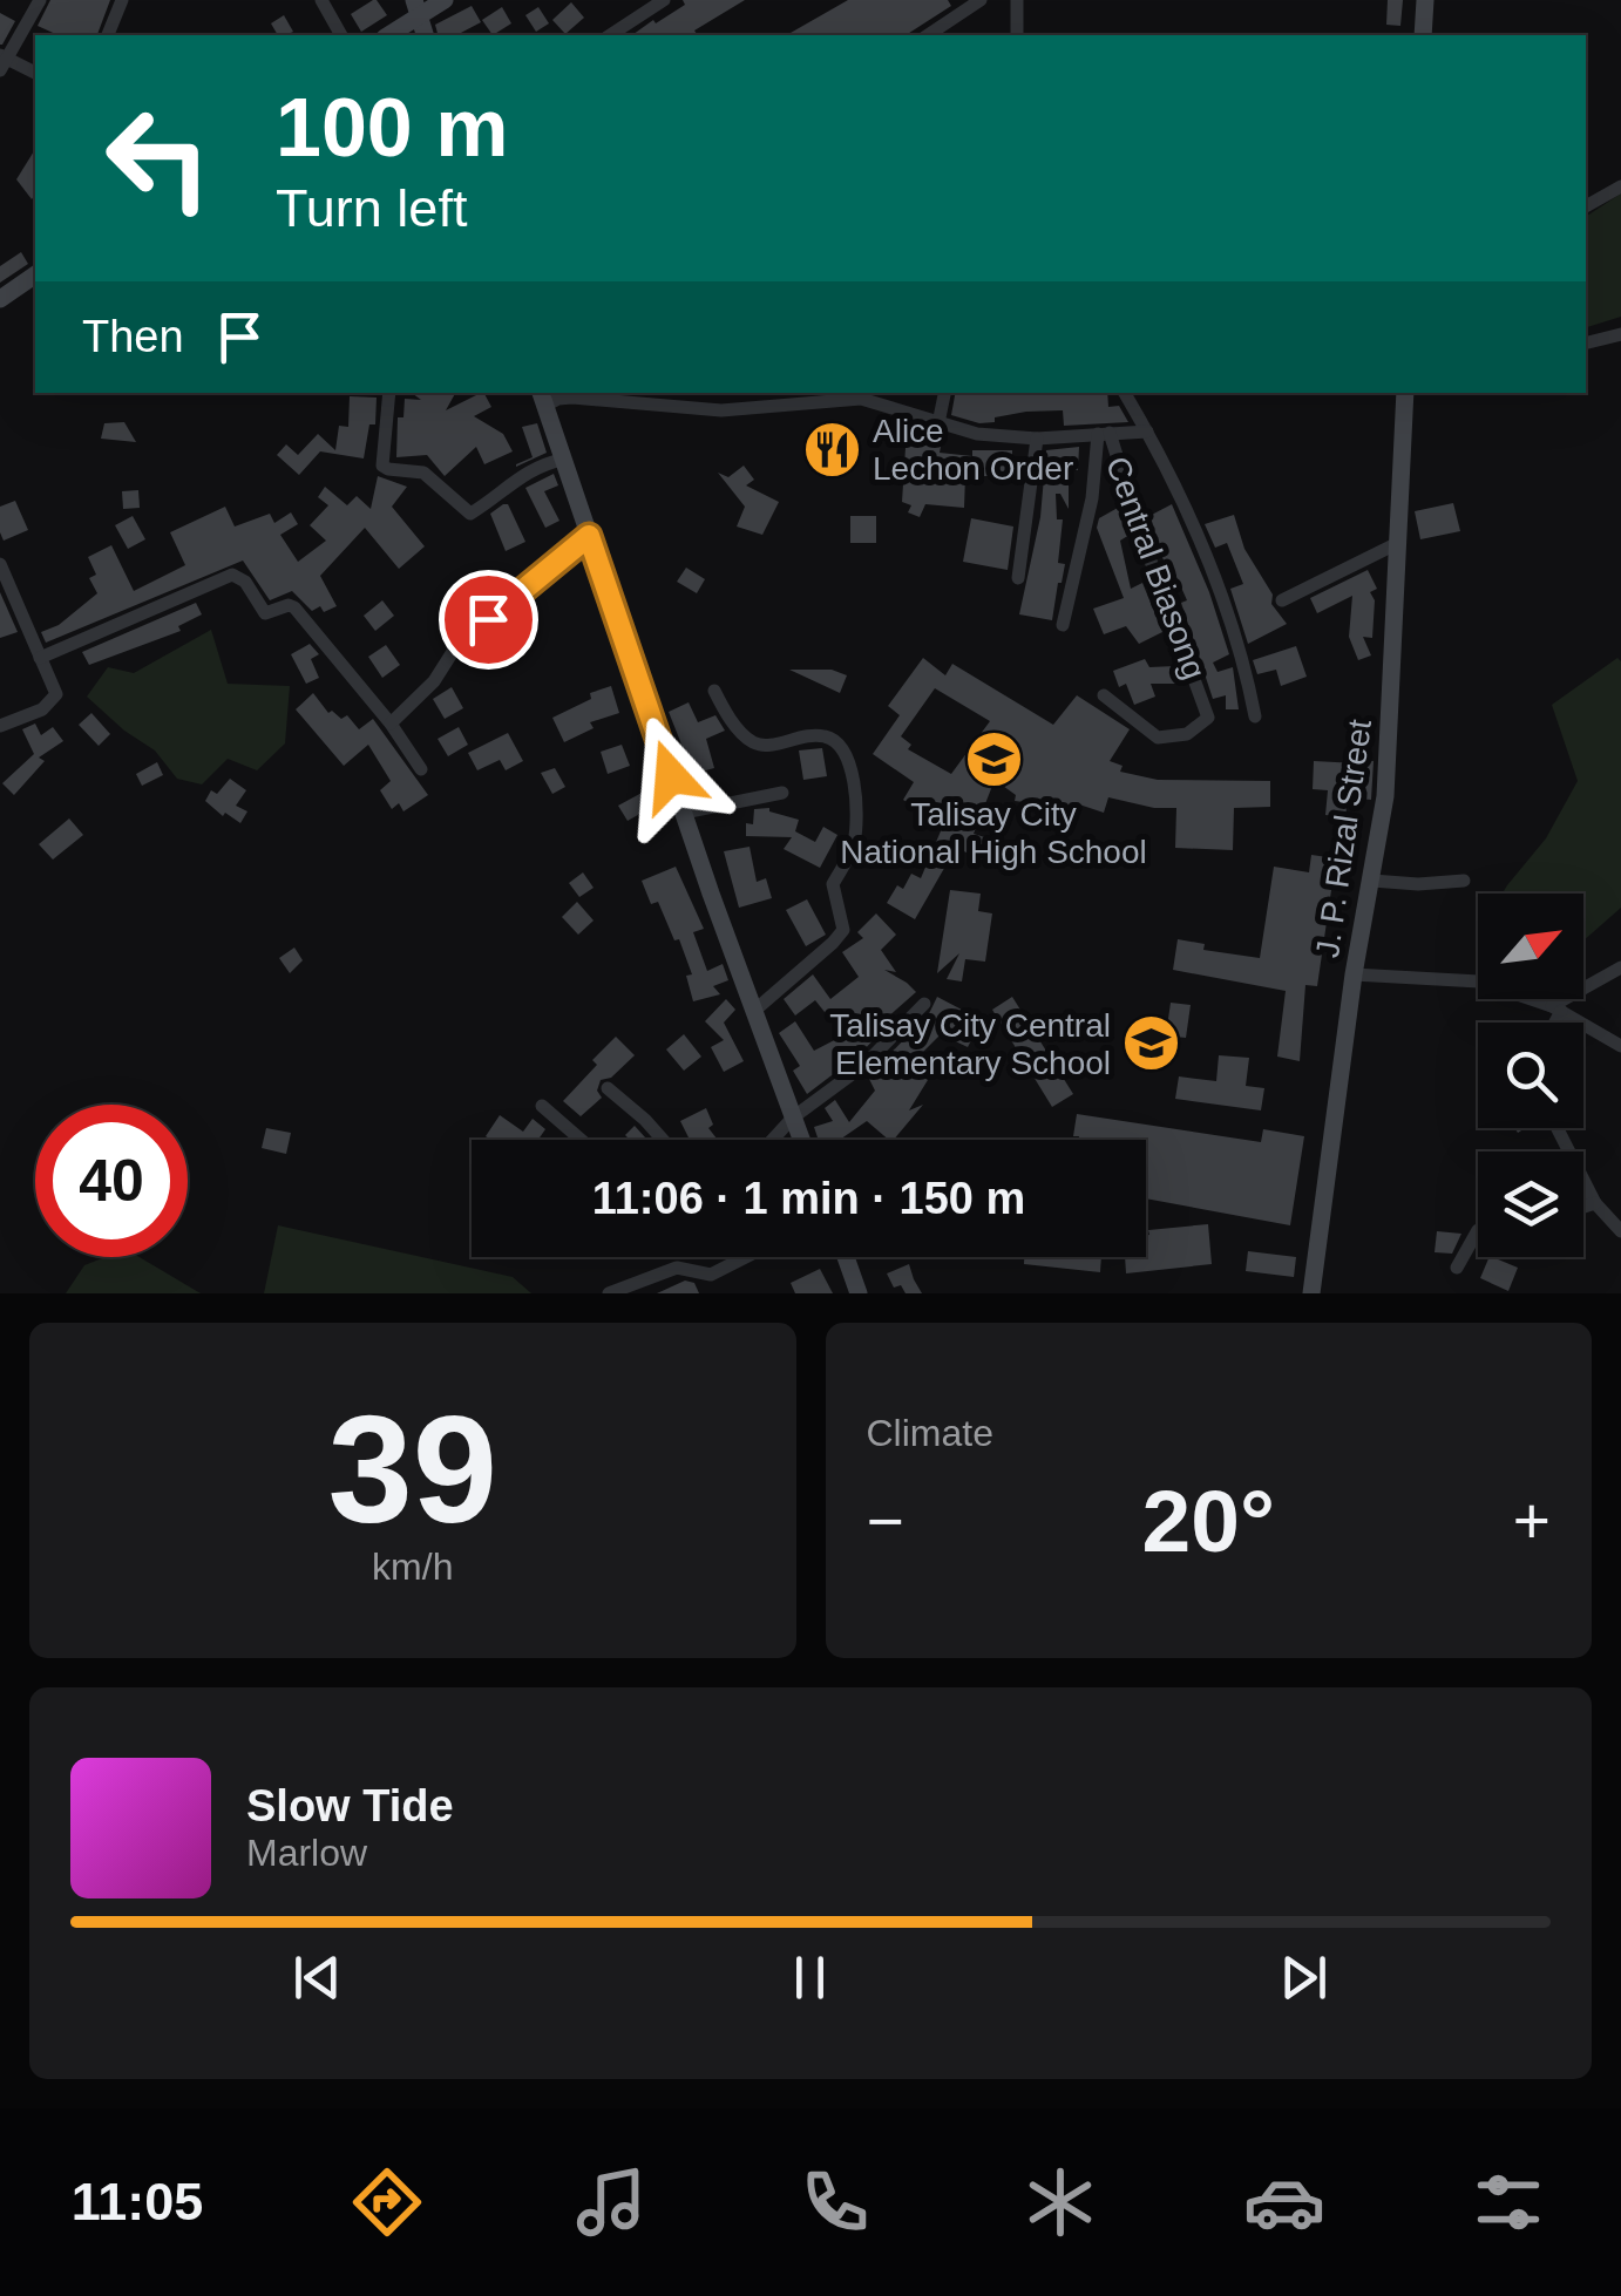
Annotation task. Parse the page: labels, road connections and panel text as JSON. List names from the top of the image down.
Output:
{
  "streets": {
    "street": ["Central Biasong", "J. P. Rizal Street"]
  },
  "places": {
    "restaurant": ["Alice Lechon Order"],
    "school or university": ["Talisay City National High School", "Talisay City Central Elementary School"]
  },
  "north": "top right",
  "page": {
    "turn": ["100 m", "Turn left"],
    "then": "Then",
    "limit": "40",
    "trip": "11:06 · 1 min · 150 m",
    "tile": [
      ["39", "km/h"],
      "Climate"
    ],
    "heat": ["−", "20°", "+"],
    "song": ["Slow Tide", "Marlow"],
    "tabs": "11:05"
  }
}
